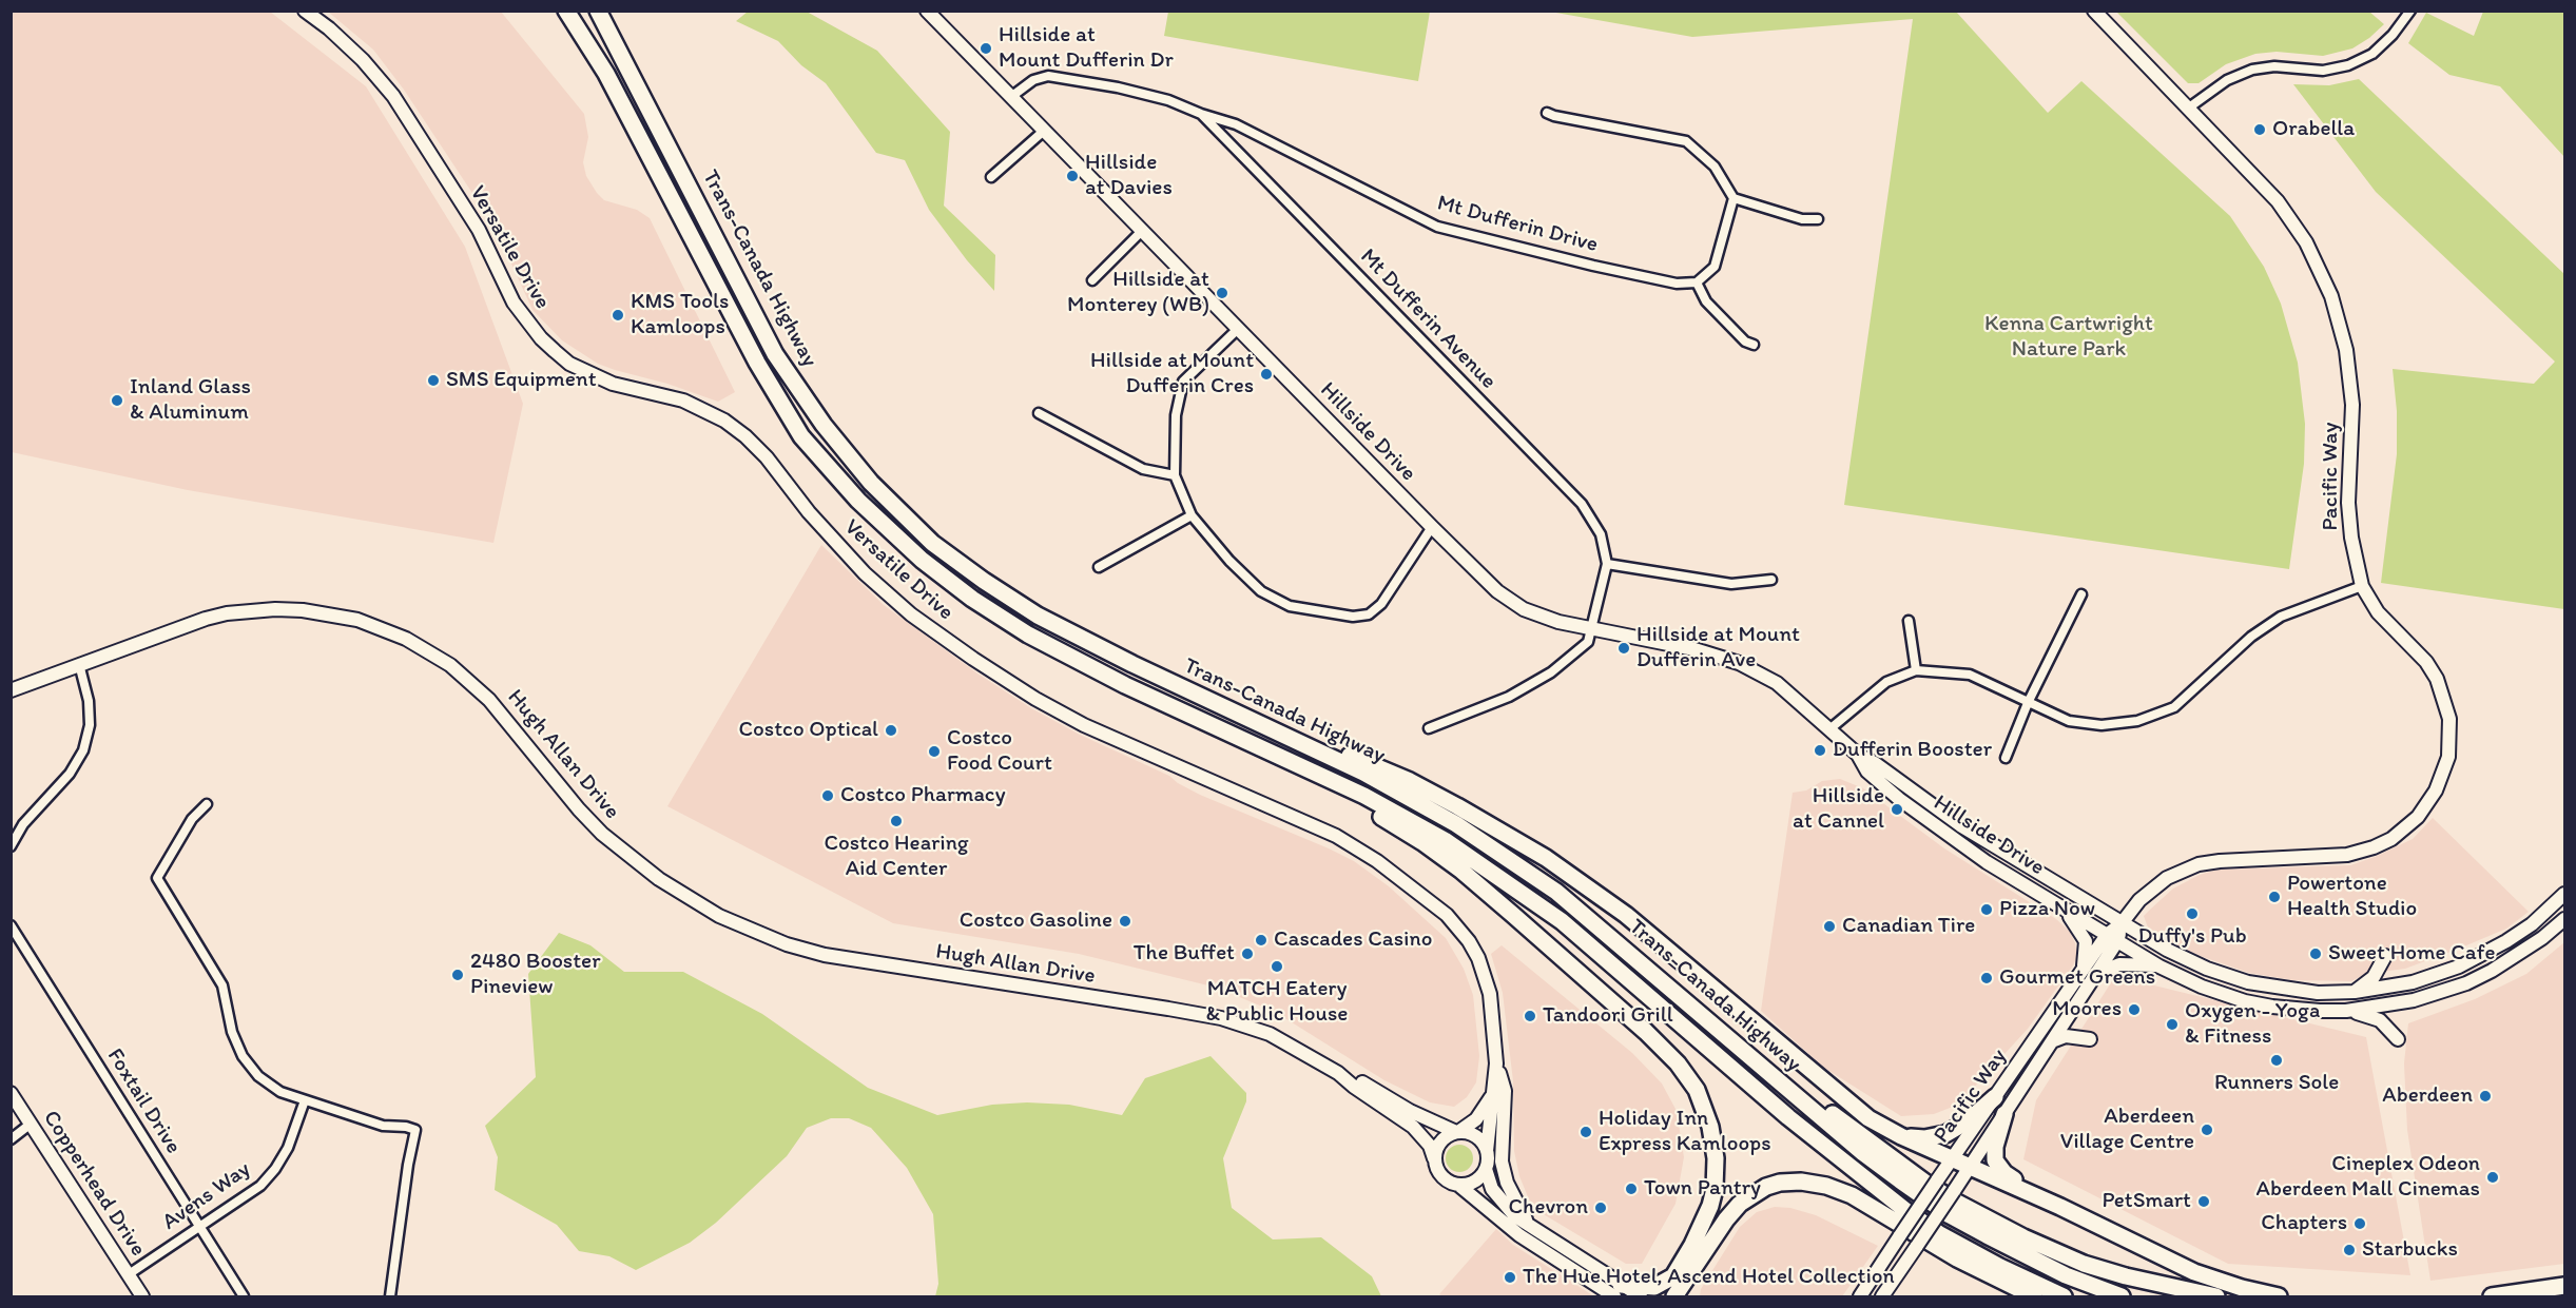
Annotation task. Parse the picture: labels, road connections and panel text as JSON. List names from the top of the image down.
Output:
{
  "streets": {
    "highway": ["Trans-Canada Highway"],
    "street": [
      "Mt Dufferin Drive",
      "Versatile Drive",
      "Mt Dufferin Avenue",
      "Hillside Drive",
      "Pacific Way",
      "Hugh Allan Drive",
      "Foxtail Drive",
      "Copperhead Drive",
      "Avens Way"
    ]
  },
  "crossings": [
    ["Mt Dufferin Drive", "Mt Dufferin Avenue"],
    ["Mt Dufferin Drive", "Hillside Drive"],
    ["Versatile Drive", "Hugh Allan Drive"],
    ["Hillside Drive", "Pacific Way"],
    ["Foxtail Drive", "Avens Way"],
    ["Copperhead Drive", "Avens Way"]
  ],
  "parks": ["Kenna Cartwright Nature Park"],
  "places": [
    "Hillside at Mount Dufferin Dr",
    "Orabella",
    "Hillside at Davies",
    "Hillside at Monterey (WB)",
    "KMS Tools Kamloops",
    "Hillside at Mount Dufferin Cres",
    "SMS Equipment",
    "Inland Glass & Aluminum",
    "Hillside at Mount Dufferin Ave",
    "Costco Optical",
    "Dufferin Booster",
    "Costco Food Court",
    "Costco Pharmacy",
    "Hillside at Cannel",
    "Costco Hearing Aid Center",
    "Powertone Health Studio",
    "Pizza Now",
    "Duffy's Pub",
    "Costco Gasoline",
    "Canadian Tire",
    "Cascades Casino",
    "The Buffet",
    "Sweet Home Cafe",
    "MATCH Eatery & Public House",
    "2480 Booster Pineview",
    "Gourmet Greens",
    "Moores",
    "Tandoori Grill",
    "Oxygen - Yoga & Fitness",
    "Runners Sole",
    "Aberdeen",
    "Aberdeen Village Centre",
    "Holiday Inn Express Kamloops",
    "Cineplex Odeon Aberdeen Mall Cinemas",
    "Town Pantry",
    "PetSmart",
    "Chevron",
    "Chapters",
    "Starbucks",
    "The Hue Hotel, Ascend Hotel Collection"
  ]
}
